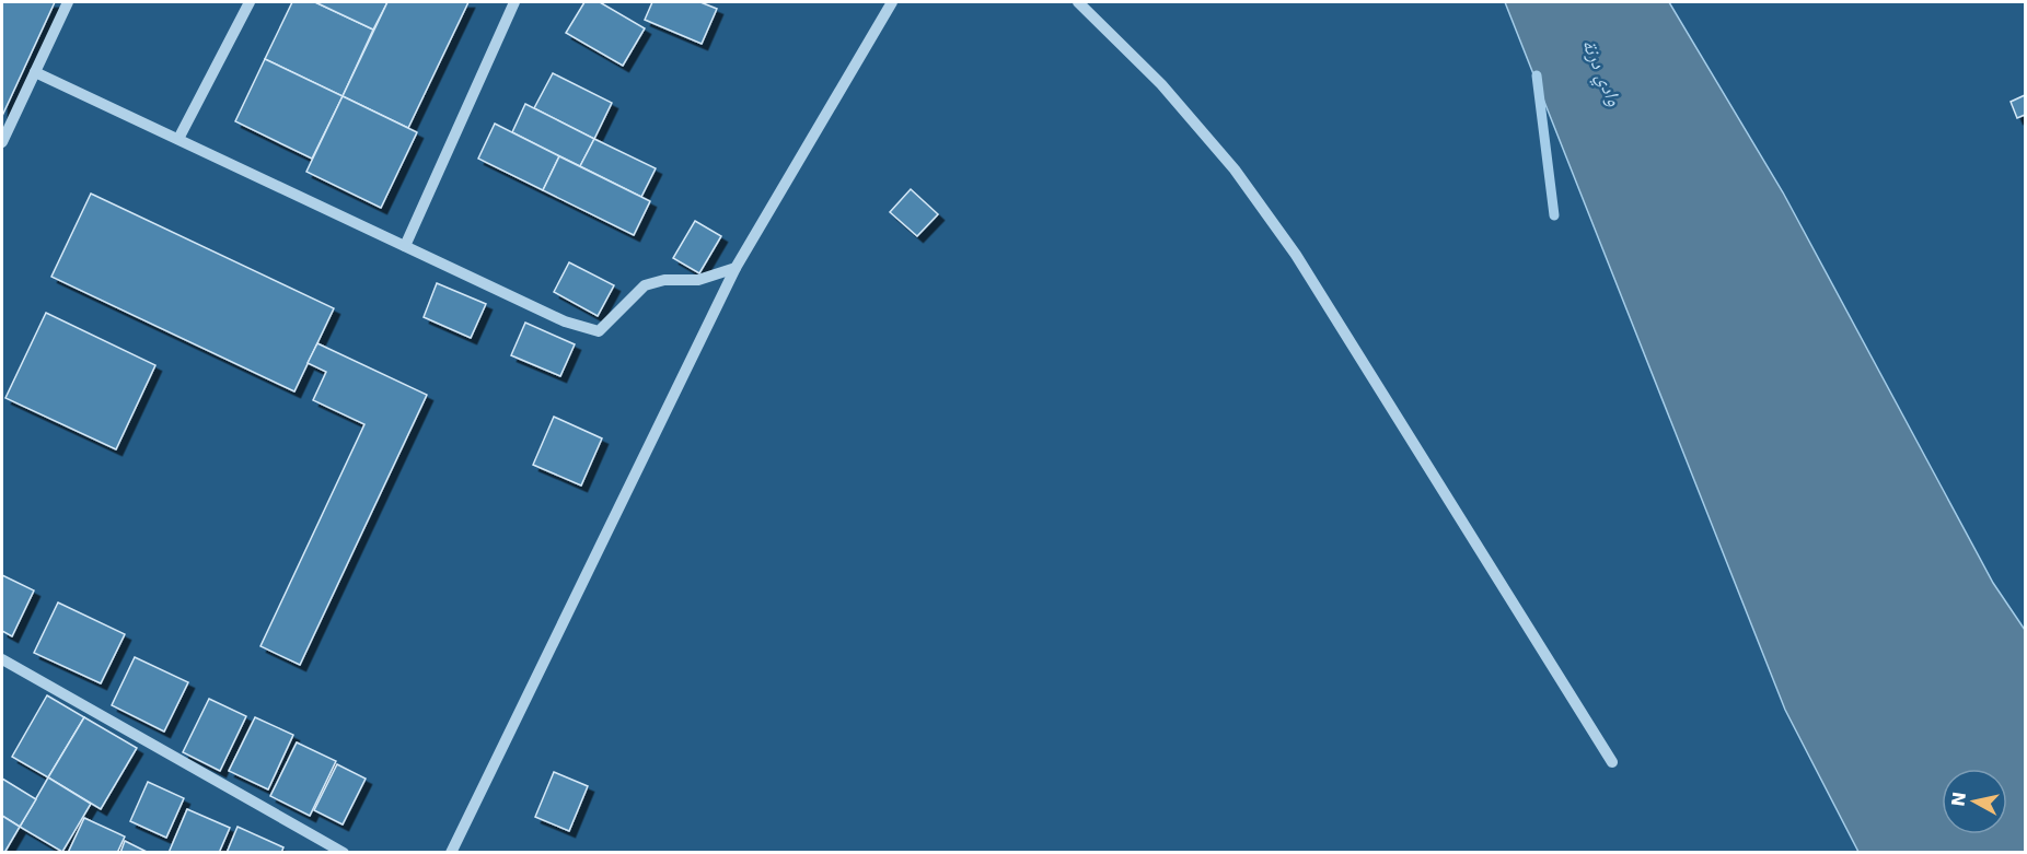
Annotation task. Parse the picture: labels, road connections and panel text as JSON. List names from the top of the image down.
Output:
{
  "water": ["وادي درنة"],
  "north": "left"
}
